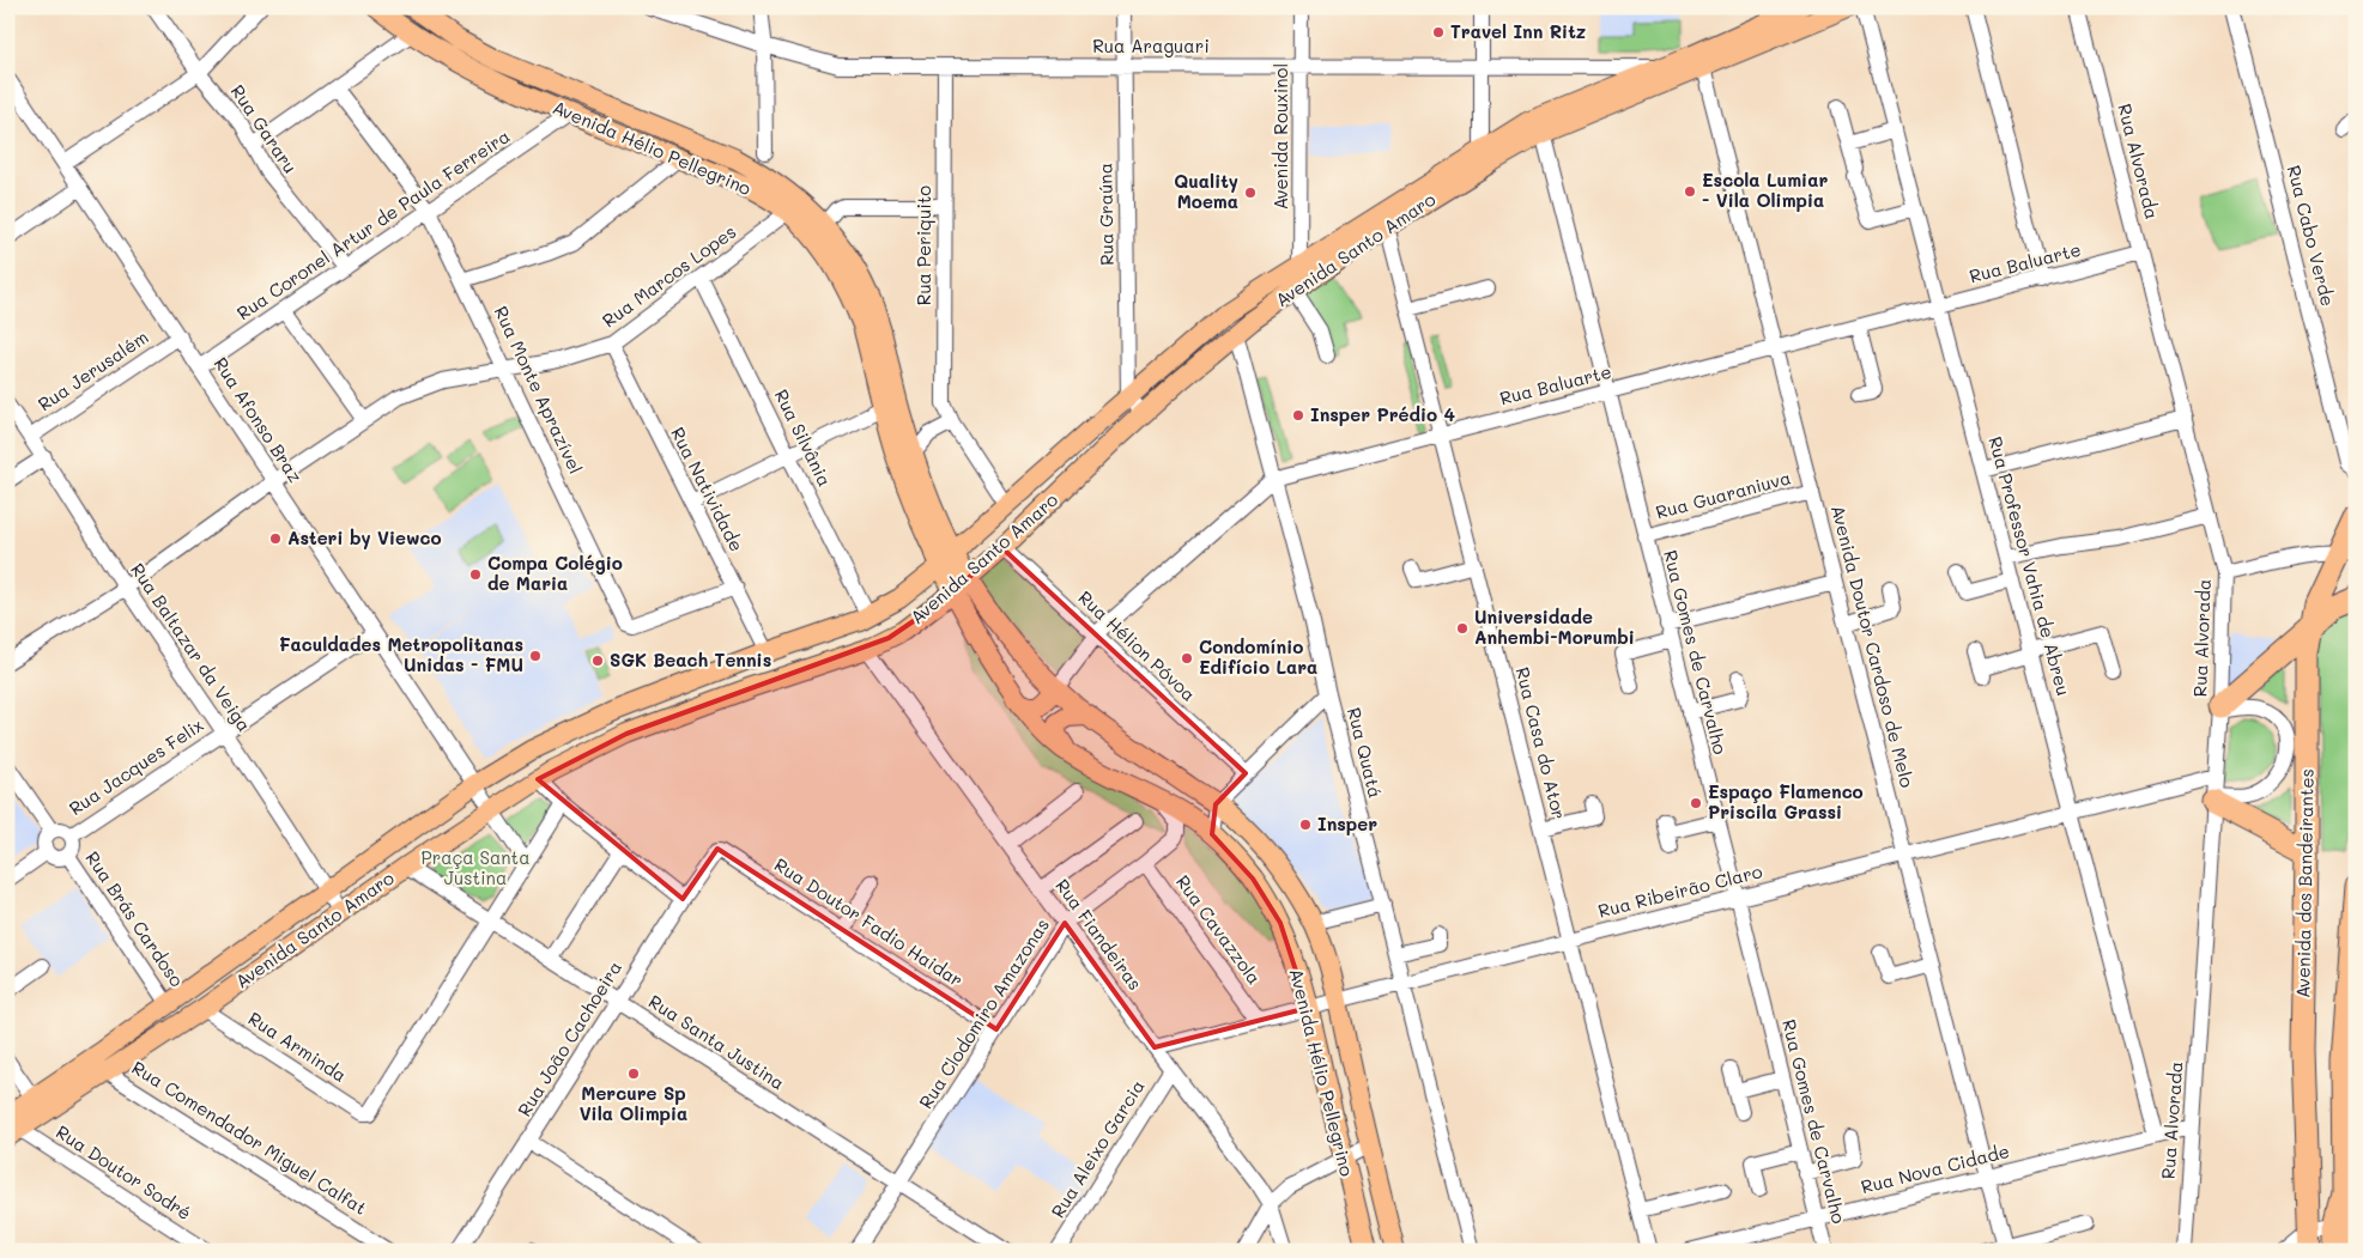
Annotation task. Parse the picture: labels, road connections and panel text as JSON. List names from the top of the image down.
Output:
{
  "streets": {
    "highway": ["Avenida dos Bandeirantes"],
    "main road": ["Avenida Hélio Pellegrino", "Avenida Santo Amaro"],
    "street": [
      "Rua Araguari",
      "Rua Gararu",
      "Avenida Rouxinol",
      "Rua Alvorada",
      "Rua Graúna",
      "Rua Coronel Artur de Paula Ferreira",
      "Rua Cabo Verde",
      "Rua Periquito",
      "Rua Baluarte",
      "Rua Marcos Lopes",
      "Rua Jerusalém",
      "Rua Monte Aprazível",
      "Rua Afonso Braz",
      "Rua Silvânia",
      "Rua Natividade",
      "Rua Guaraniuva",
      "Rua Professor Vahia de Abreu",
      "Rua Hélion Póvoa",
      "Avenida Doutor Cardoso de Melo",
      "Rua Baltazar da Veiga",
      "Rua Gomes de Carvalho",
      "Rua Casa do Ator",
      "Rua Quatá",
      "Rua Jacques Felix",
      "Rua Ribeirão Claro",
      "Rua Brás Cardoso",
      "Rua Doutor Fadio Haidar",
      "Rua Cavazzola",
      "Rua Fiandeiras",
      "Rua Clodomiro Amazonas",
      "Rua João Cachoeira",
      "Rua Santa Justina",
      "Rua Arminda",
      "Rua Comendador Miguel Calfat",
      "Rua Aleixo Garcia",
      "Rua Nova Cidade",
      "Rua Doutor Sodré"
    ]
  },
  "crossings": [
    ["Rua Araguari", "Avenida Rouxinol"],
    ["Rua Araguari", "Rua Graúna"],
    ["Rua Araguari", "Rua Periquito"],
    ["Rua Araguari", "Avenida Santo Amaro"],
    ["Rua Gararu", "Rua Coronel Artur de Paula Ferreira"],
    ["Avenida Rouxinol", "Avenida Santo Amaro"],
    ["Avenida Hélio Pellegrino", "Rua Coronel Artur de Paula Ferreira"],
    ["Avenida Hélio Pellegrino", "Avenida Santo Amaro"],
    ["Avenida Hélio Pellegrino", "Rua Baluarte"],
    ["Avenida Hélio Pellegrino", "Rua Marcos Lopes"],
    ["Avenida Hélio Pellegrino", "Rua Ribeirão Claro"],
    ["Avenida Hélio Pellegrino", "Rua Clodomiro Amazonas"],
    ["Rua Alvorada", "Rua Baluarte"],
    ["Rua Alvorada", "Rua Ribeirão Claro"],
    ["Rua Alvorada", "Rua Nova Cidade"],
    ["Rua Graúna", "Avenida Santo Amaro"],
    ["Rua Coronel Artur de Paula Ferreira", "Rua Monte Aprazível"],
    ["Rua Coronel Artur de Paula Ferreira", "Rua Afonso Braz"],
    ["Rua Periquito", "Avenida Santo Amaro"],
    ["Avenida Santo Amaro", "Rua Afonso Braz"],
    ["Avenida Santo Amaro", "Rua Silvânia"],
    ["Avenida Santo Amaro", "Rua Natividade"],
    ["Avenida Santo Amaro", "Rua Hélion Póvoa"],
    ["Avenida Santo Amaro", "Avenida Doutor Cardoso de Melo"],
    ["Avenida Santo Amaro", "Rua Baltazar da Veiga"],
    ["Avenida Santo Amaro", "Rua Gomes de Carvalho"],
    ["Avenida Santo Amaro", "Rua Casa do Ator"],
    ["Avenida Santo Amaro", "Rua Quatá"],
    ["Avenida Santo Amaro", "Rua Brás Cardoso"],
    ["Avenida Santo Amaro", "Rua Fiandeiras"],
    ["Avenida Santo Amaro", "Rua Santa Justina"],
    ["Avenida Santo Amaro", "Rua Arminda"],
    ["Avenida Santo Amaro", "Rua Comendador Miguel Calfat"],
    ["Avenida Santo Amaro", "Rua Doutor Sodré"],
    ["Rua Baluarte", "Rua Professor Vahia de Abreu"],
    ["Rua Baluarte", "Rua Hélion Póvoa"],
    ["Rua Baluarte", "Avenida Doutor Cardoso de Melo"],
    ["Rua Baluarte", "Rua Gomes de Carvalho"],
    ["Rua Baluarte", "Rua Casa do Ator"],
    ["Rua Baluarte", "Rua Quatá"],
    ["Rua Marcos Lopes", "Rua Monte Aprazível"],
    ["Rua Marcos Lopes", "Rua Afonso Braz"],
    ["Rua Marcos Lopes", "Rua Silvânia"],
    ["Rua Marcos Lopes", "Rua Natividade"],
    ["Rua Marcos Lopes", "Rua Baltazar da Veiga"],
    ["Rua Jerusalém", "Rua Afonso Braz"],
    ["Rua Jerusalém", "Rua Baltazar da Veiga"],
    ["Rua Monte Aprazível", "Rua Natividade"],
    ["Rua Afonso Braz", "Rua Jacques Felix"],
    ["Rua Guaraniuva", "Avenida Doutor Cardoso de Melo"],
    ["Rua Guaraniuva", "Rua Gomes de Carvalho"],
    ["Rua Professor Vahia de Abreu", "Rua Ribeirão Claro"],
    ["Rua Professor Vahia de Abreu", "Rua Nova Cidade"],
    ["Avenida Doutor Cardoso de Melo", "Rua Ribeirão Claro"],
    ["Avenida Doutor Cardoso de Melo", "Rua Nova Cidade"],
    ["Rua Baltazar da Veiga", "Rua Jacques Felix"],
    ["Rua Gomes de Carvalho", "Rua Ribeirão Claro"],
    ["Rua Gomes de Carvalho", "Rua Nova Cidade"],
    ["Rua Casa do Ator", "Rua Ribeirão Claro"],
    ["Rua Quatá", "Rua Ribeirão Claro"],
    ["Rua Jacques Felix", "Rua Brás Cardoso"],
    ["Rua Ribeirão Claro", "Rua Cavazzola"],
    ["Rua Ribeirão Claro", "Rua Fiandeiras"],
    ["Rua Doutor Fadio Haidar", "Rua Clodomiro Amazonas"],
    ["Rua Doutor Fadio Haidar", "Rua João Cachoeira"],
    ["Rua Cavazzola", "Rua Clodomiro Amazonas"],
    ["Rua Fiandeiras", "Rua Clodomiro Amazonas"],
    ["Rua Fiandeiras", "Rua Aleixo Garcia"],
    ["Rua Clodomiro Amazonas", "Rua Santa Justina"],
    ["Rua João Cachoeira", "Rua Santa Justina"],
    ["Rua Santa Justina", "Rua Arminda"]
  ],
  "parks": ["Praça Santa Justina"],
  "places": [
    "Travel Inn Ritz",
    "Escola Lumiar - Vila Olimpia",
    "Quality Moema",
    "Insper Prédio 4",
    "Asteri by Viewco",
    "Compa Colégio de Maria",
    "Universidade Anhembi-Morumbi",
    "Faculdades Metropolitanas Unidas - FMU",
    "Condomínio Edifício Lara",
    "SGK Beach Tennis",
    "Espaço Flamenco Priscila Grassi",
    "Insper",
    "Mercure Sp Vila Olimpia"
  ]
}
